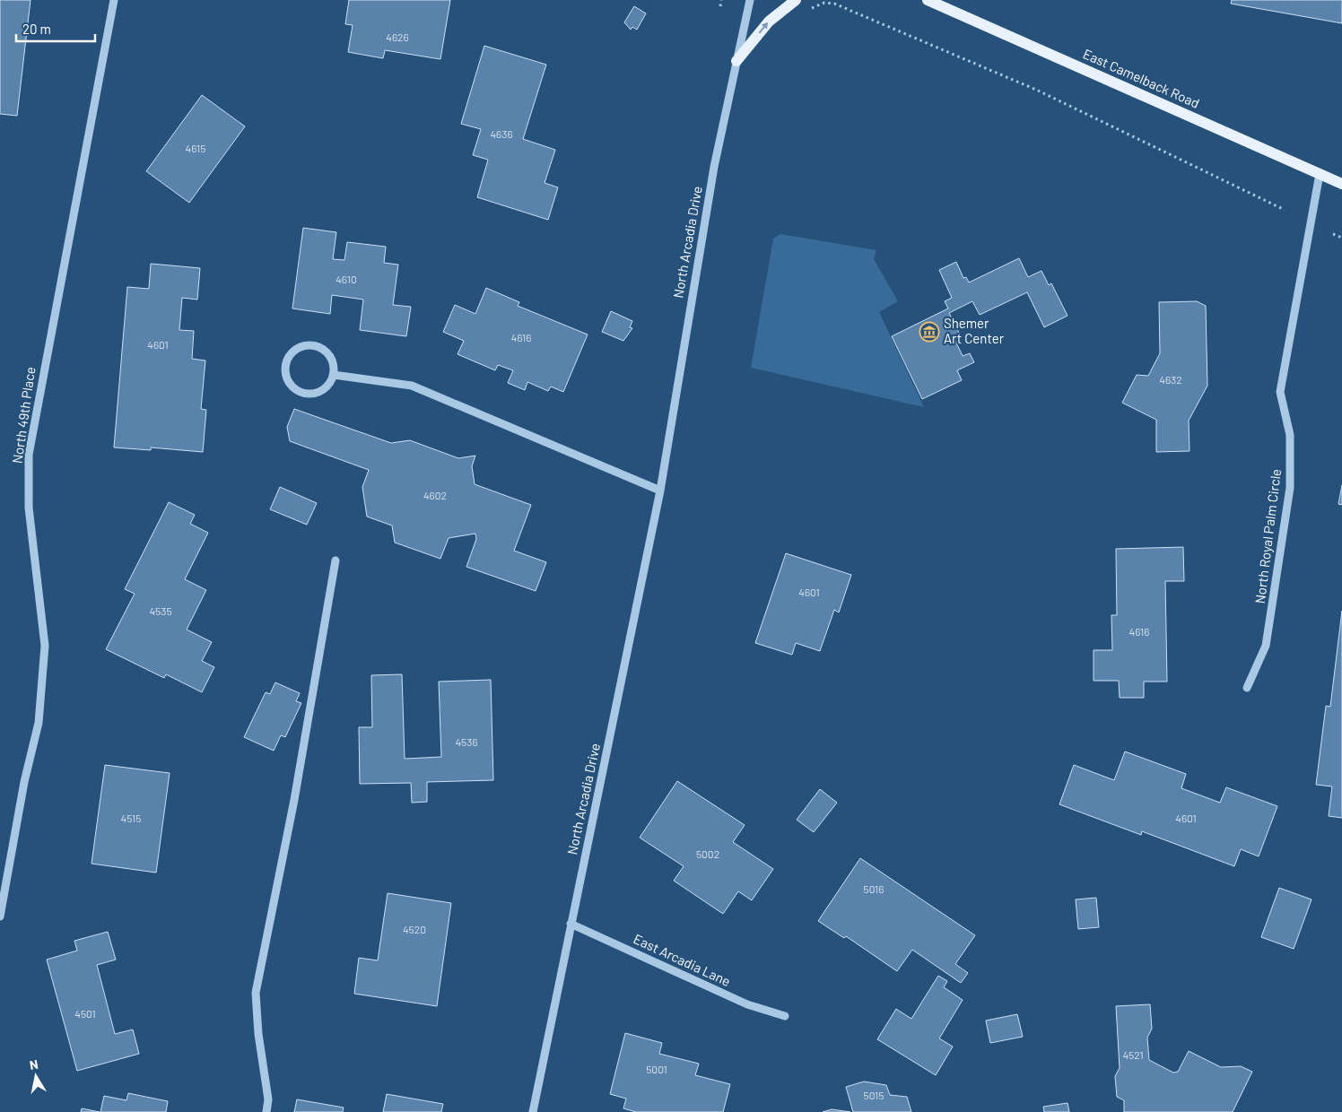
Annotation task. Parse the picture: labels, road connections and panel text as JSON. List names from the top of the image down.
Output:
{
  "streets": {
    "main road": ["East Camelback Road"],
    "street": [
      "North Arcadia Drive",
      "North 49th Place",
      "North Royal Palm Circle",
      "East Arcadia Lane"
    ]
  },
  "crossings": [
    ["East Camelback Road", "North Royal Palm Circle"],
    ["North Arcadia Drive", "East Arcadia Lane"]
  ],
  "places": {
    "museum": ["Shemer Art Center"]
  },
  "house_numbers": [
    "4626",
    "4636",
    "4615",
    "4610",
    "4616",
    "4601",
    "4632",
    "4602",
    "4601",
    "4535",
    "4616",
    "4536",
    "4515",
    "4601",
    "5002",
    "5016",
    "4520",
    "4501",
    "4521",
    "5001",
    "5015"
  ],
  "scale_bar": "20 m",
  "north": "top"
}
